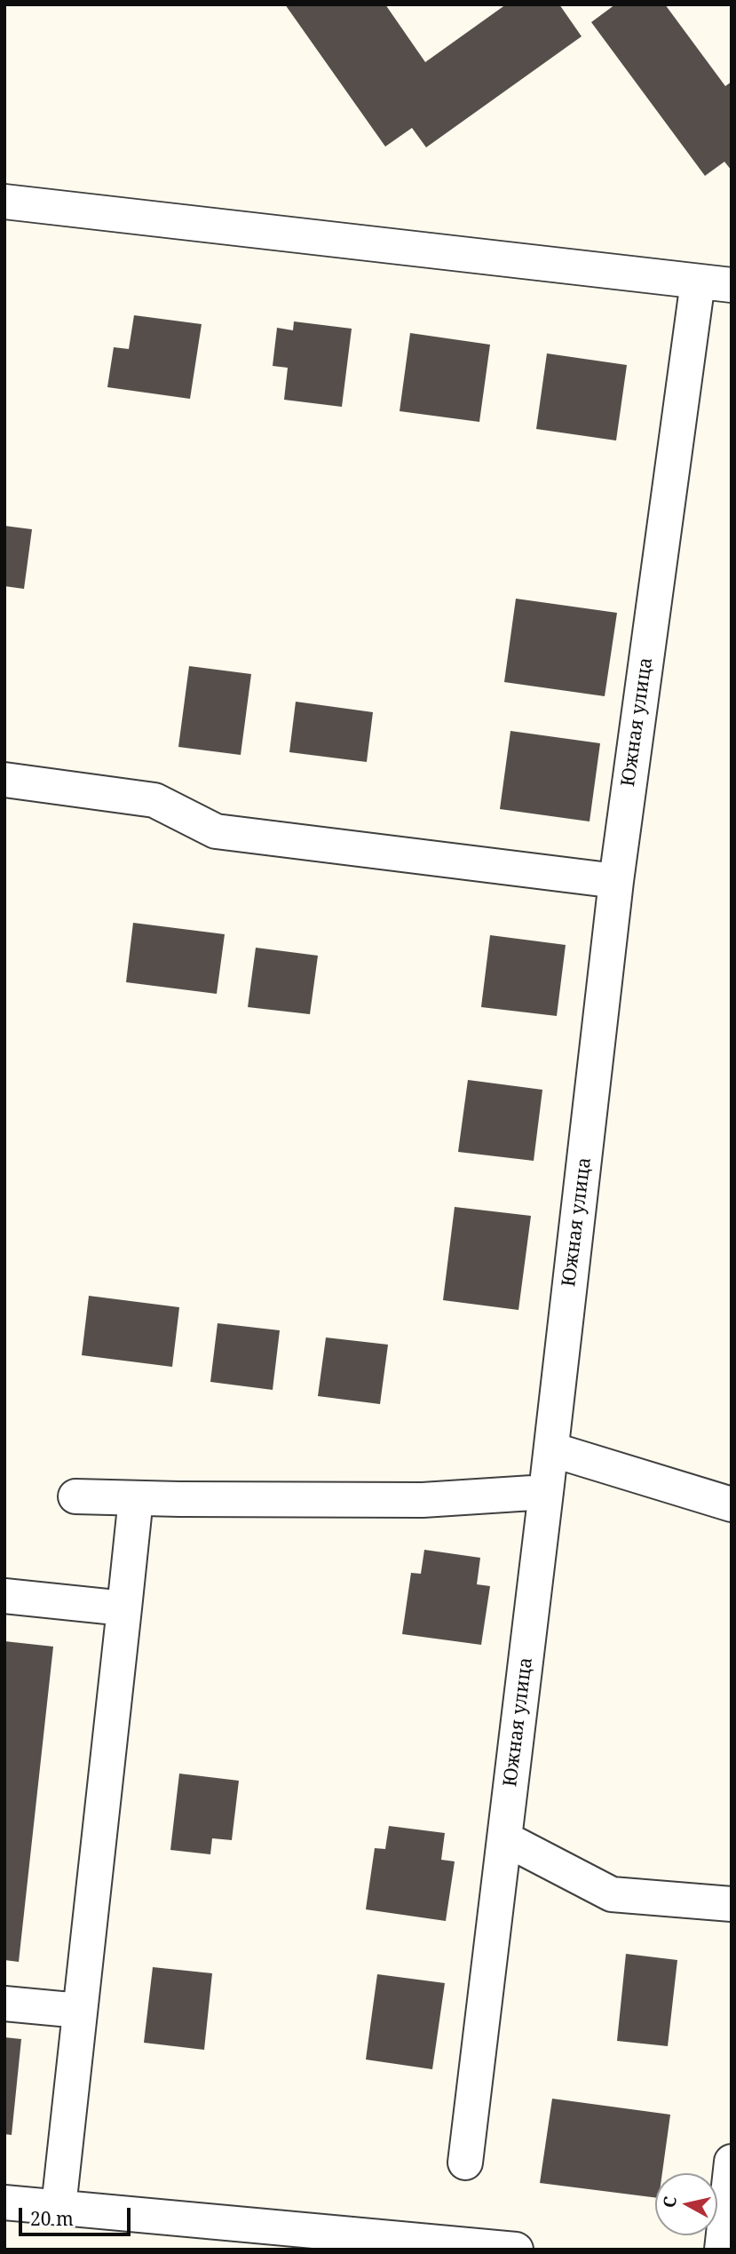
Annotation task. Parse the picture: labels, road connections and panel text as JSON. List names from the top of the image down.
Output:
{
  "streets": {
    "street": ["Южная улица"]
  },
  "scale_bar": "20 m",
  "north": "left"
}
